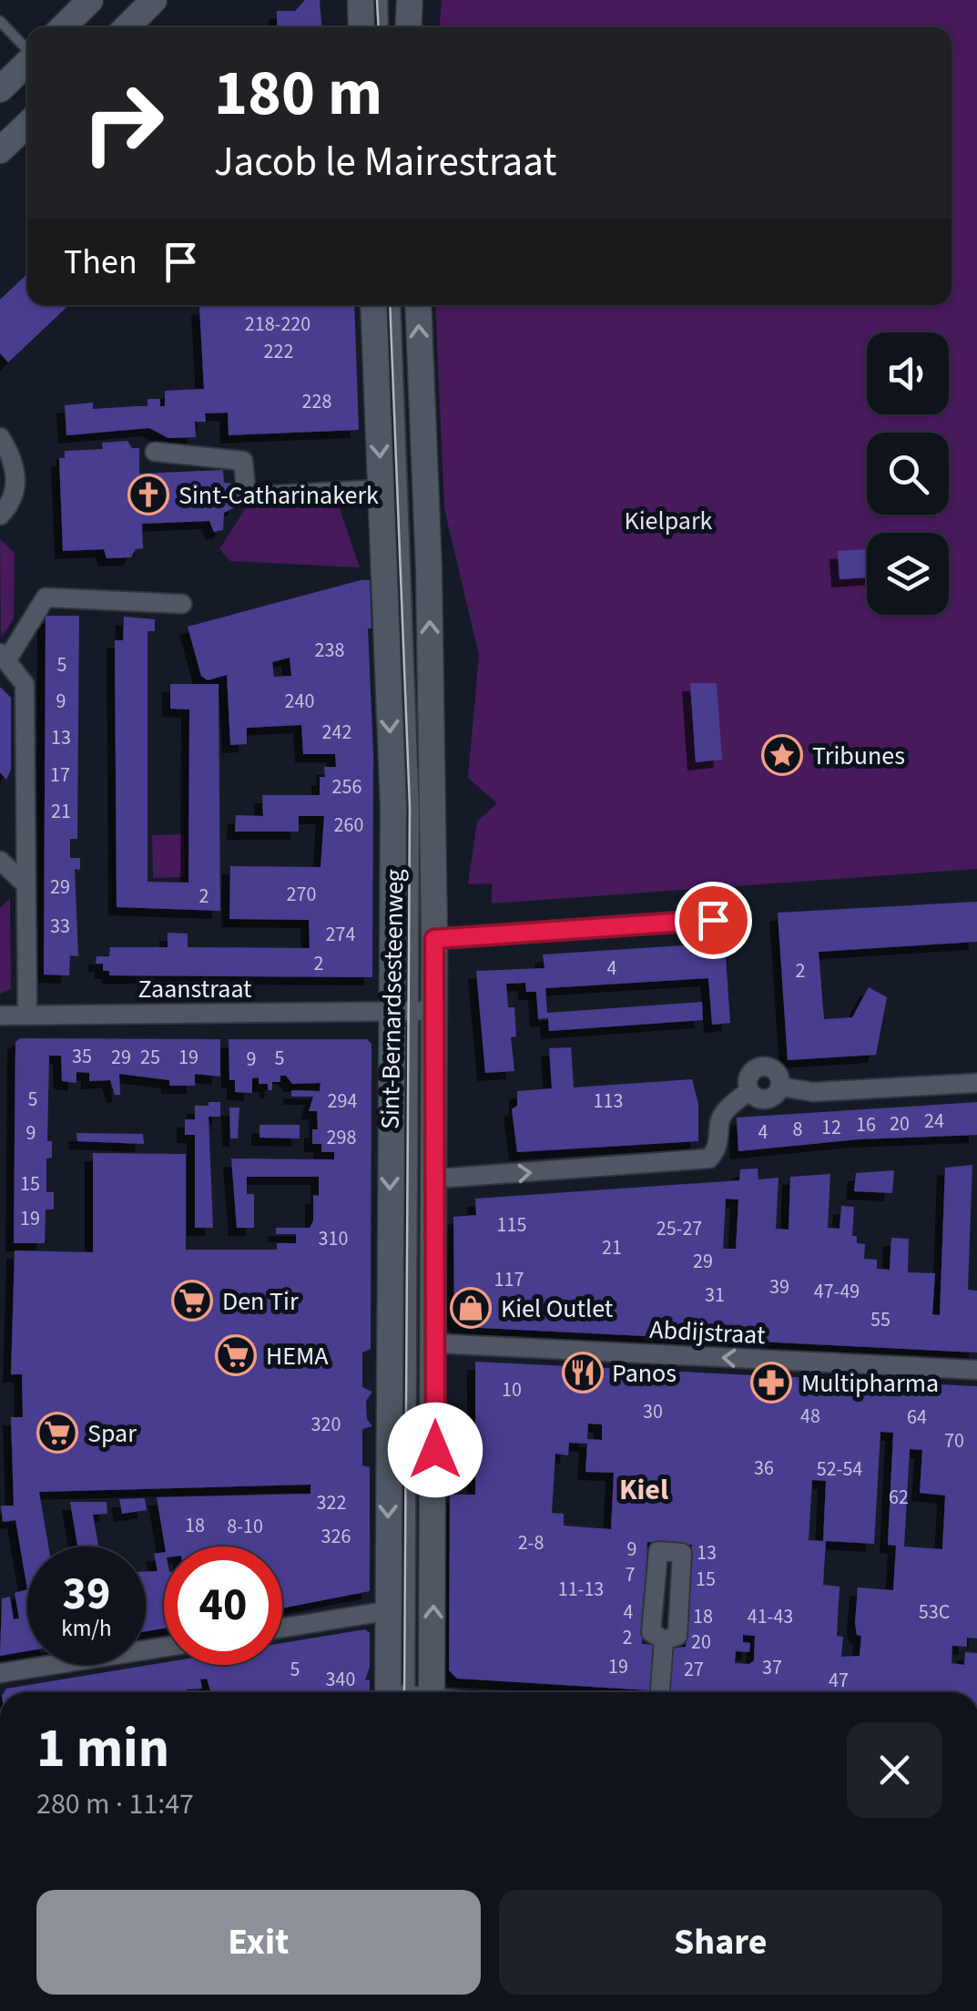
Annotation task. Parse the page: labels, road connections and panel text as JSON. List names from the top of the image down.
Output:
{
  "streets": {
    "street": ["Zaanstraat", "Sint-Bernardsesteenweg", "Abdijstraat"]
  },
  "crossings": [
    ["Zaanstraat", "Sint-Bernardsesteenweg"],
    ["Sint-Bernardsesteenweg", "Abdijstraat"]
  ],
  "one_way": ["Abdijstraat"],
  "districts": ["Kiel"],
  "parks": ["Kielpark"],
  "places": {
    "church": ["Sint-Catharinakerk"],
    "place": ["Tribunes"],
    "supermarket": ["Den Tir", "HEMA", "Spar"],
    "shop": ["Kiel Outlet"],
    "restaurant": ["Panos"],
    "pharmacy": ["Multipharma"]
  },
  "house_numbers": [
    "218-220",
    "222",
    "228",
    "238",
    "5",
    "9",
    "240",
    "242",
    "13",
    "17",
    "256",
    "21",
    "260",
    "29",
    "270",
    "2",
    "33",
    "274",
    "2",
    "4",
    "2",
    "35",
    "29",
    "25",
    "19",
    "5",
    "9",
    "5",
    "294",
    "113",
    "24",
    "20",
    "16",
    "12",
    "8",
    "4",
    "9",
    "298",
    "15",
    "19",
    "115",
    "25-27",
    "310",
    "21",
    "29",
    "117",
    "39",
    "47-49",
    "31",
    "55",
    "10",
    "30",
    "48",
    "64",
    "320",
    "70",
    "36",
    "52-54",
    "62",
    "322",
    "18",
    "8-10",
    "326",
    "2-8",
    "9",
    "13",
    "7",
    "15",
    "11-13",
    "4",
    "53C",
    "18",
    "41-43",
    "2",
    "20",
    "19",
    "37",
    "5",
    "27",
    "340",
    "47"
  ],
  "page": {
    "turn": ["180 m", "Jacob le Mairestraat"],
    "then": "Then",
    "speed": "39 km/h",
    "limit": "40",
    "heading": ["1 min", "280 m · 11:47"],
    "buttons": ["Exit", "Share"]
  }
}
